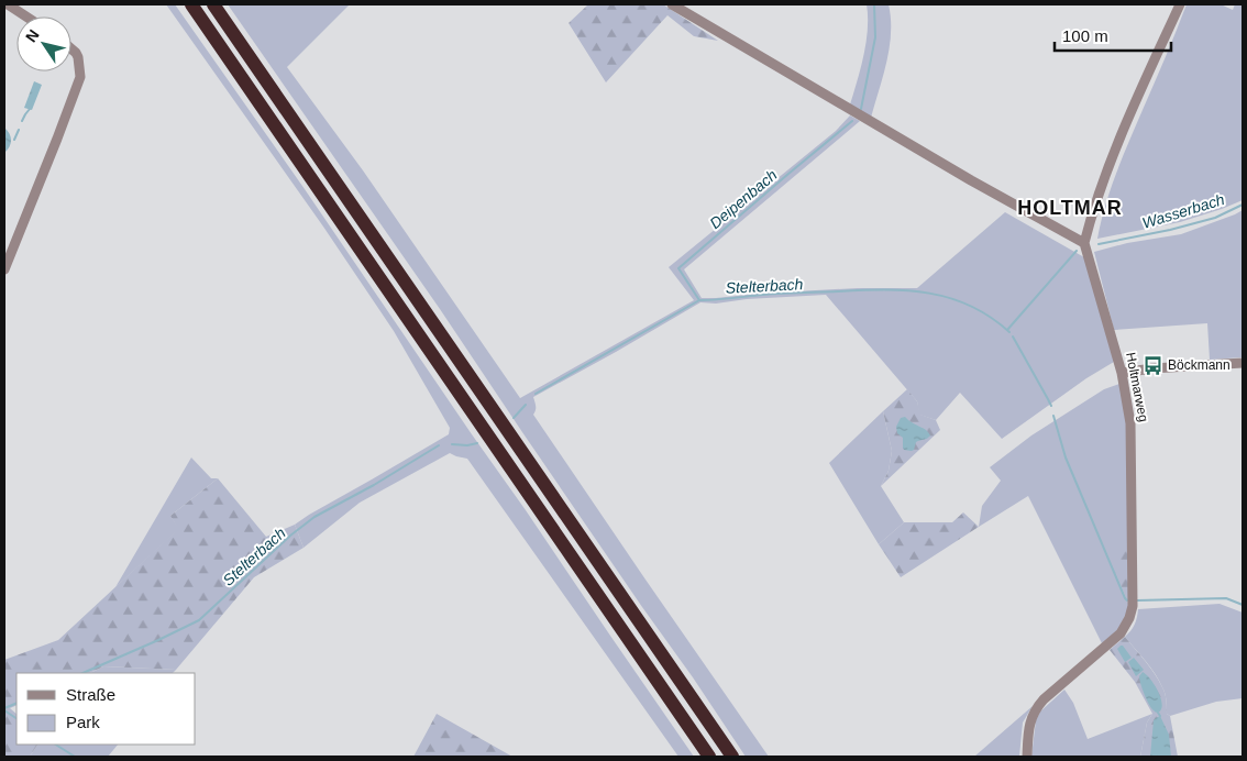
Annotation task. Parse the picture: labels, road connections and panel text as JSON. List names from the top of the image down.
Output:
{
  "streets": {
    "street": ["Holtmarweg"]
  },
  "districts": ["HOLTMAR"],
  "water": ["Deipenbach", "Wasserbach", "Stelterbach"],
  "places": {
    "bus stop": ["Böckmann"]
  },
  "legend": ["Straße", "Park"],
  "scale_bar": "100 m",
  "north": "top left"
}
